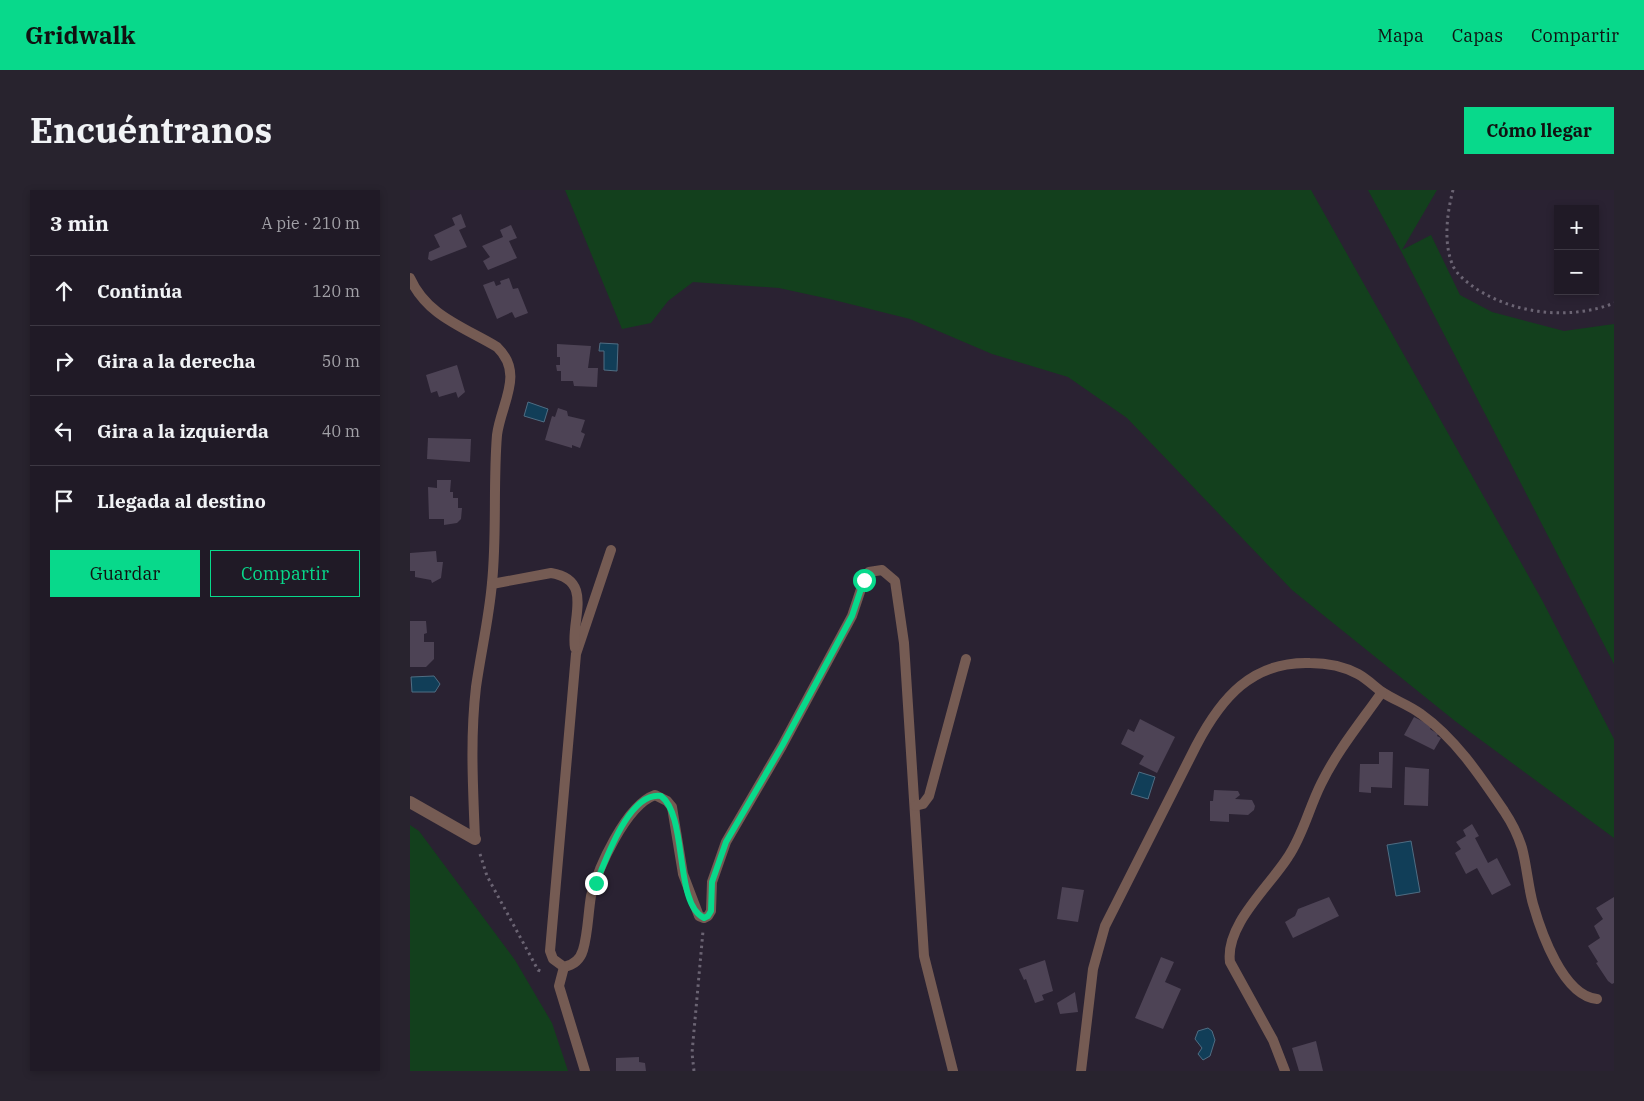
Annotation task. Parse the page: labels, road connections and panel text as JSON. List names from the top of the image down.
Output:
{
  "page": {
    "header": "Gridwalk",
    "nav": ["Mapa", "Capas", "Compartir"],
    "title": "Encuéntranos",
    "buttons": [
      "Cómo llegar",
      ["Guardar", "Compartir"]
    ],
    "heading": ["3 min", "A pie · 210 m"],
    "map_buttons": ["+", "−"],
    "list": [
      ["Continúa", "120 m"],
      ["Gira a la derecha", "50 m"],
      ["Gira a la izquierda", "40 m"],
      "Llegada al destino"
    ]
  }
}
